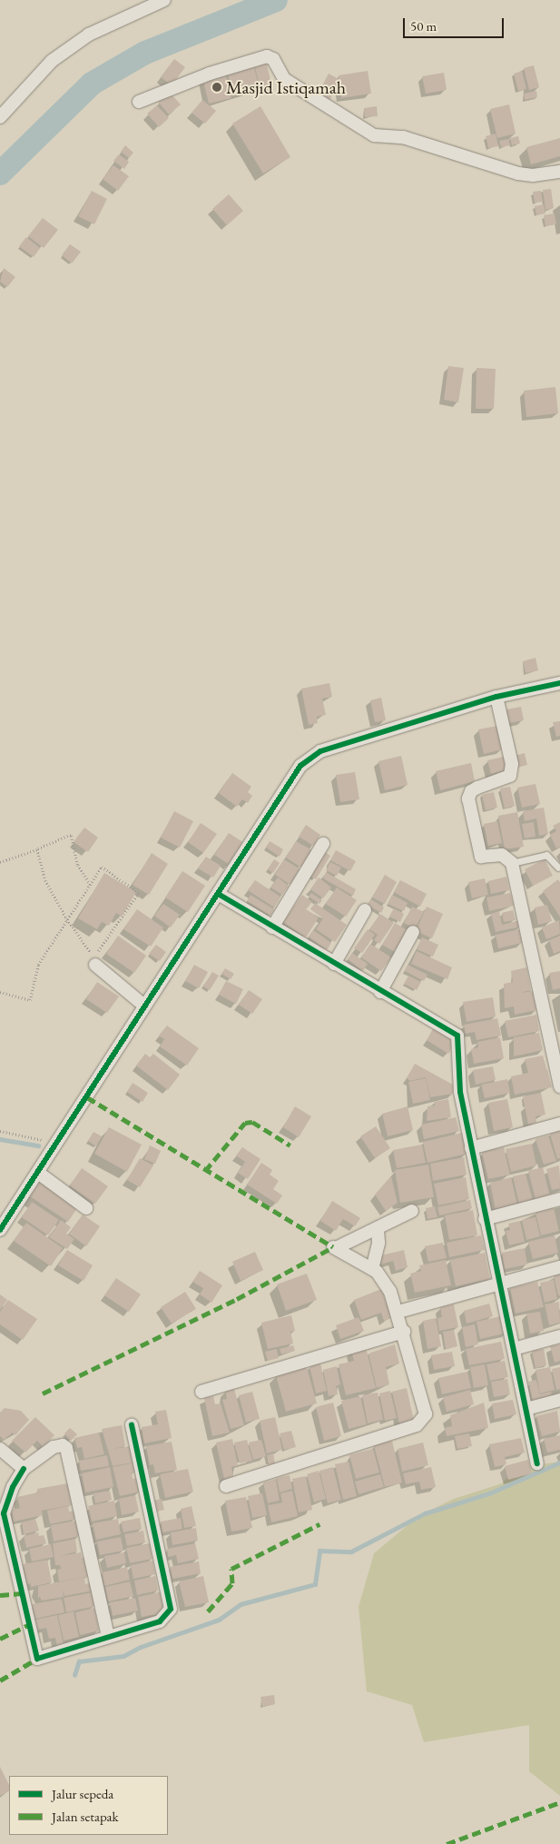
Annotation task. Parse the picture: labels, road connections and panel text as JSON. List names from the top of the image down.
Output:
{
  "places": ["Masjid Istiqamah"],
  "legend": ["Jalur sepeda", "Jalan setapak"],
  "scale_bar": "50 m"
}
